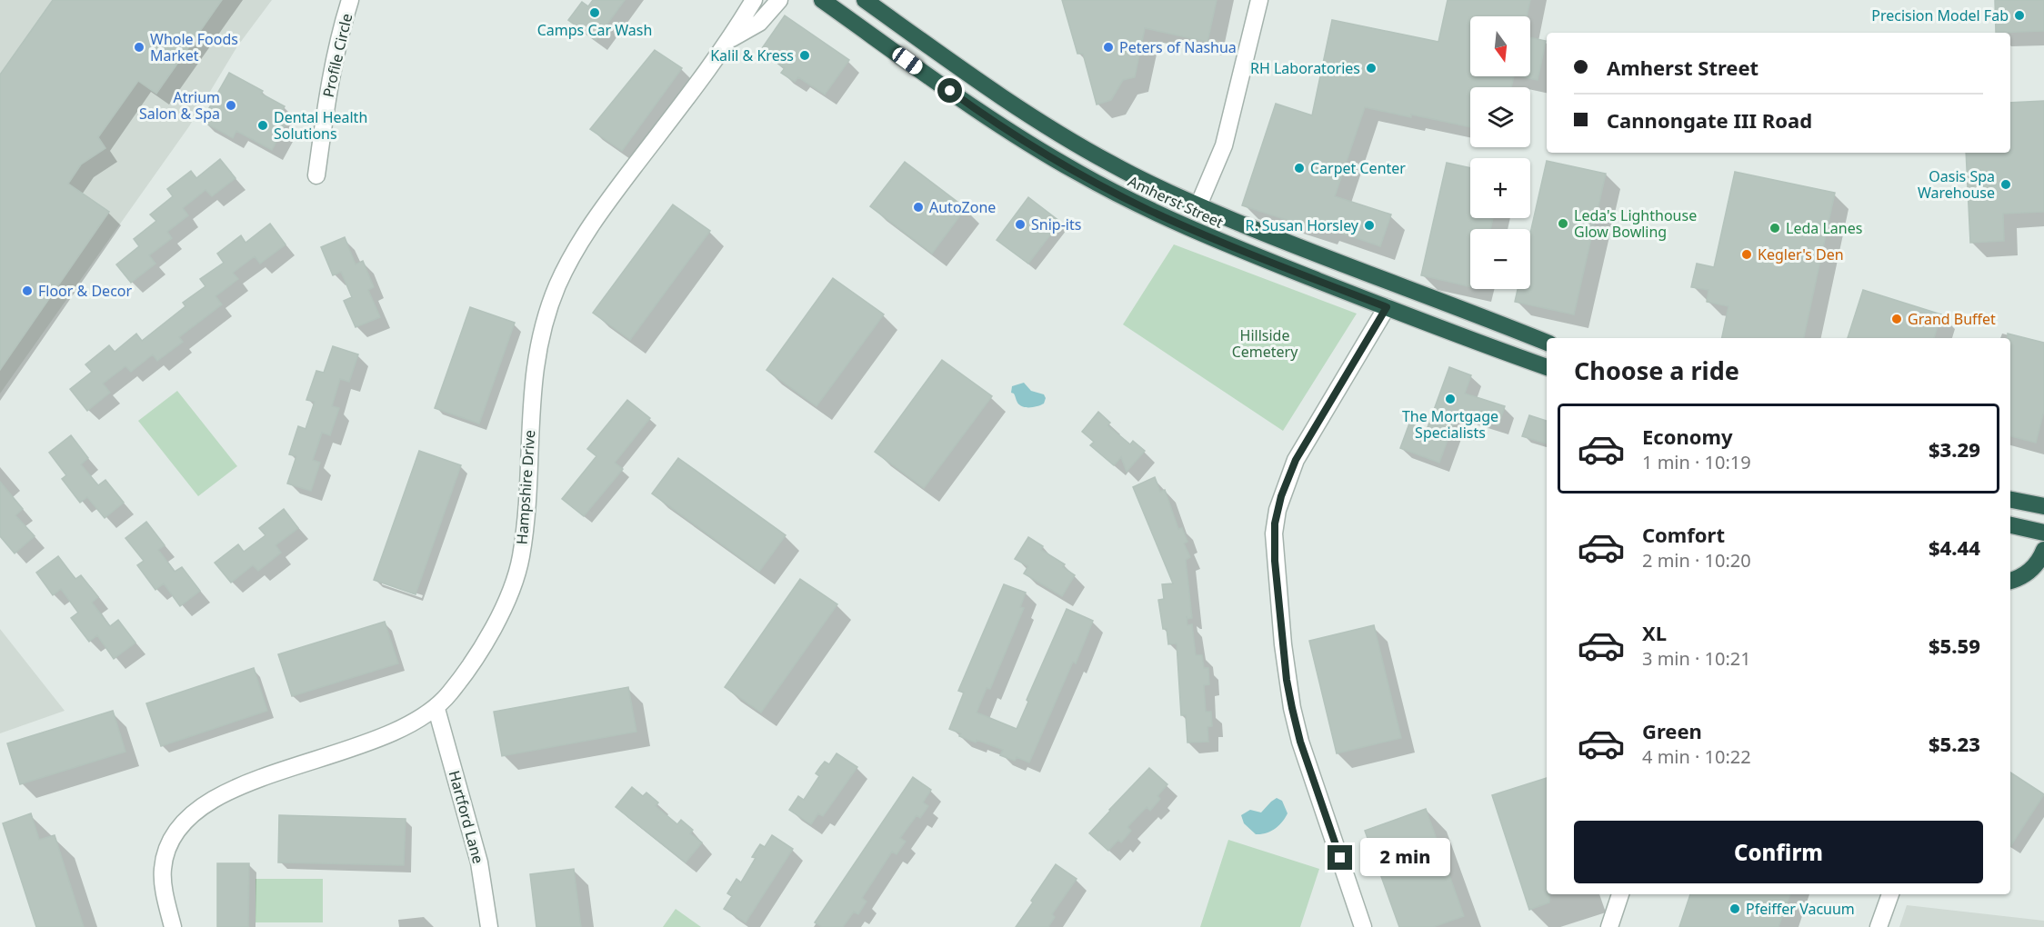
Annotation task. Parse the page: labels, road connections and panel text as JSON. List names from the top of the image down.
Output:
{
  "streets": {
    "highway": ["Amherst Street"],
    "street": ["Profile Circle", "Hampshire Drive", "Hartford Lane"]
  },
  "crossings": [
    ["Hampshire Drive", "Hartford Lane"]
  ],
  "parks": ["Hillside Cemetery"],
  "places": [
    "Camps Car Wash",
    "Precision Model Fab",
    "Whole Foods Market",
    "Peters of Nashua",
    "Kalil & Kress",
    "RH Laboratories",
    "Atrium Salon & Spa",
    "Dental Health Solutions",
    "Carpet Center",
    "Oasis Spa Warehouse",
    "AutoZone",
    "Leda's Lighthouse Glow Bowling",
    "Snip-its",
    "R. Susan Horsley",
    "Leda Lanes",
    "Kegler's Den",
    "Floor & Decor",
    "Grand Buffet",
    "The Mortgage Specialists",
    "Pfeiffer Vacuum"
  ],
  "north": "bottom",
  "page": {
    "map_buttons": ["+", "−"],
    "banner": ["Amherst Street", "Cannongate III Road"],
    "heading": "Choose a ride",
    "list": [
      {
        "name": "Economy",
        "note": "1 min · 10:19",
        "value": "$3.29"
      },
      {
        "name": "Comfort",
        "note": "2 min · 10:20",
        "value": "$4.44"
      },
      {
        "name": "XL",
        "note": "3 min · 10:21",
        "value": "$5.59"
      },
      {
        "name": "Green",
        "note": "4 min · 10:22",
        "value": "$5.23"
      }
    ],
    "buttons": "Confirm",
    "bubble": "2 min"
  }
}
